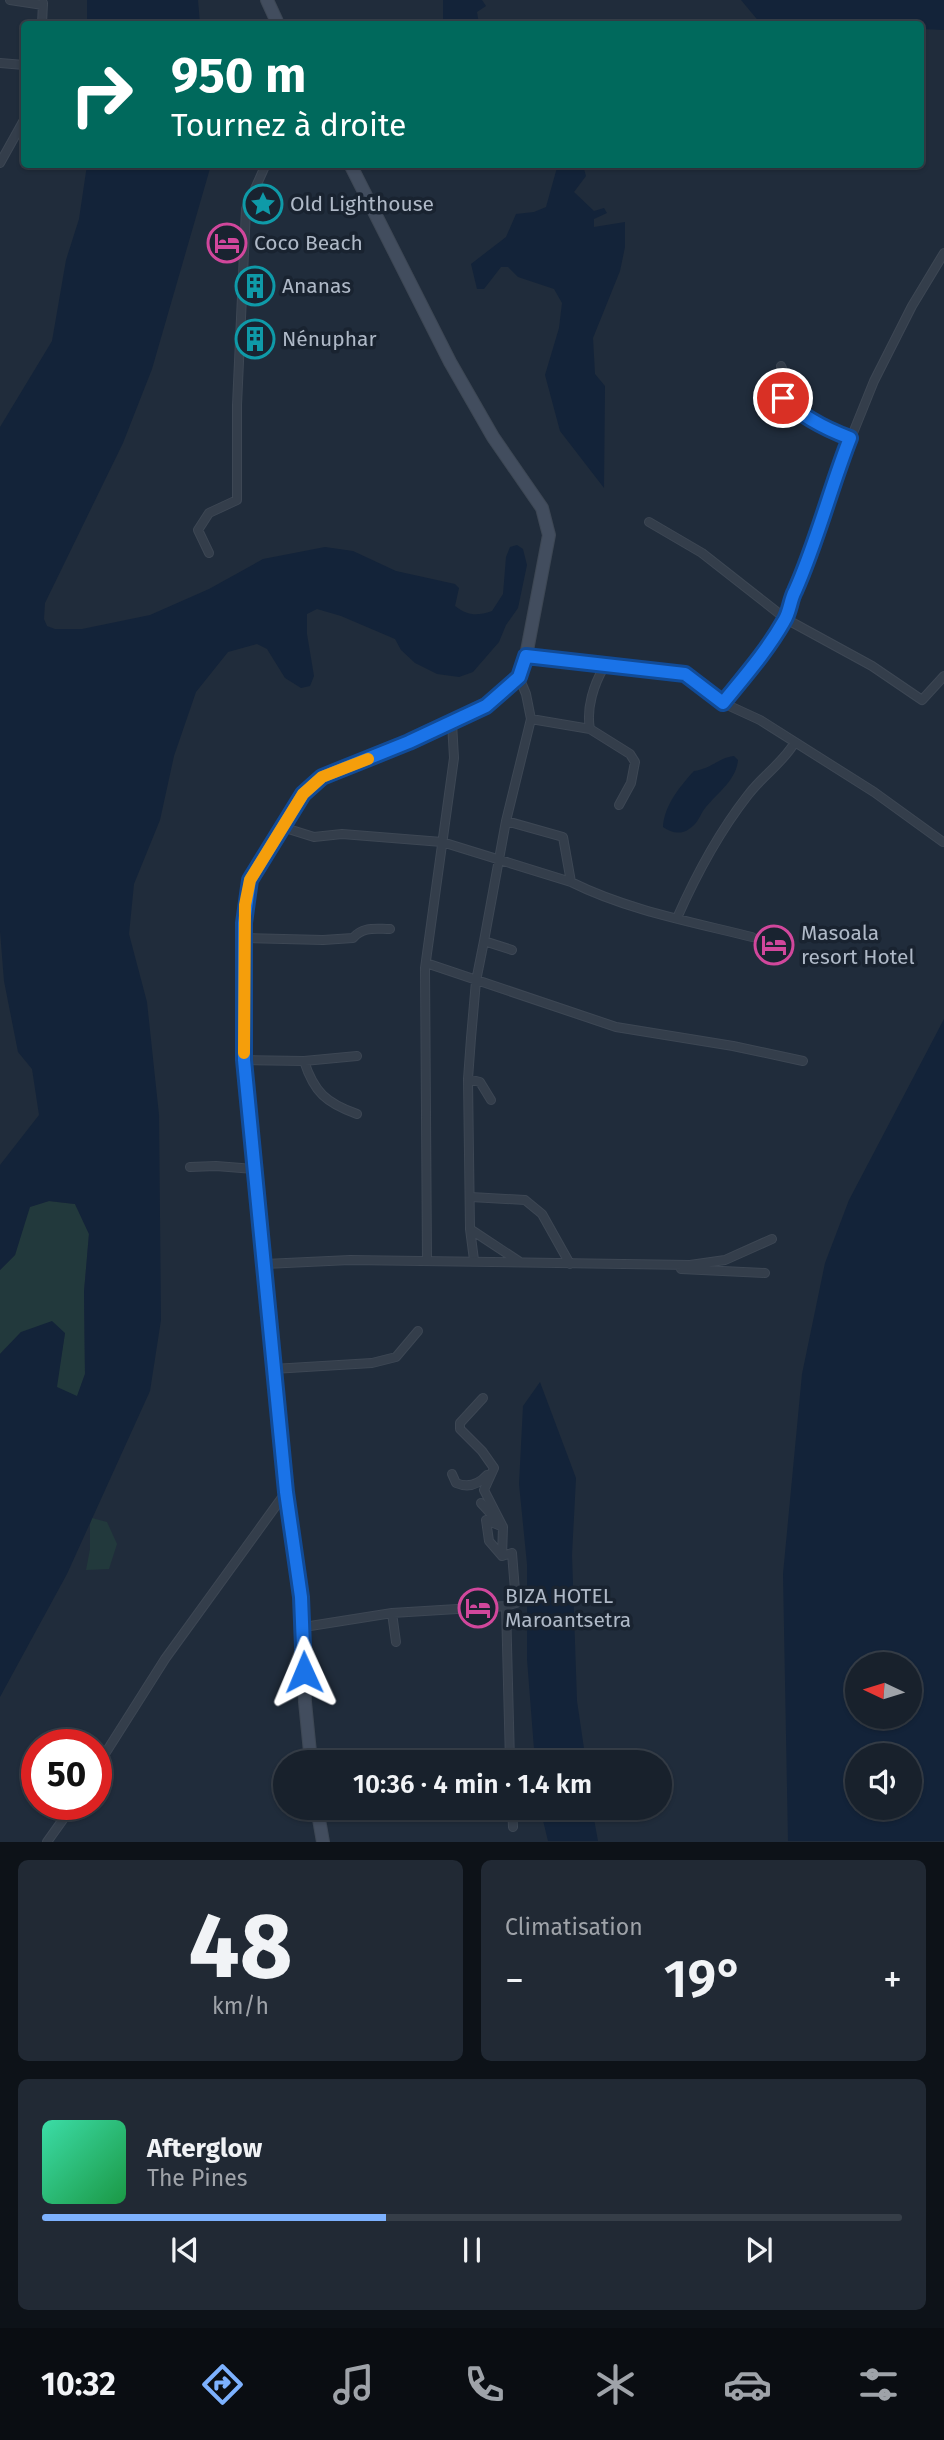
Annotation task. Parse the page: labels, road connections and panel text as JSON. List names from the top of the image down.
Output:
{
  "places": {
    "place": ["Old Lighthouse"],
    "hotel": ["Coco Beach", "Masoala resort Hotel", "BIZA HOTEL Maroantsetra"],
    "building": ["Ananas", "Nénuphar"]
  },
  "north": "left",
  "page": {
    "turn": ["950 m", "Tournez à droite"],
    "limit": "50",
    "trip": "10:36 · 4 min · 1.4 km",
    "tile": [
      ["48", "km/h"],
      "Climatisation"
    ],
    "heat": ["−", "19°", "+"],
    "song": ["Afterglow", "The Pines"],
    "tabs": "10:32"
  }
}
